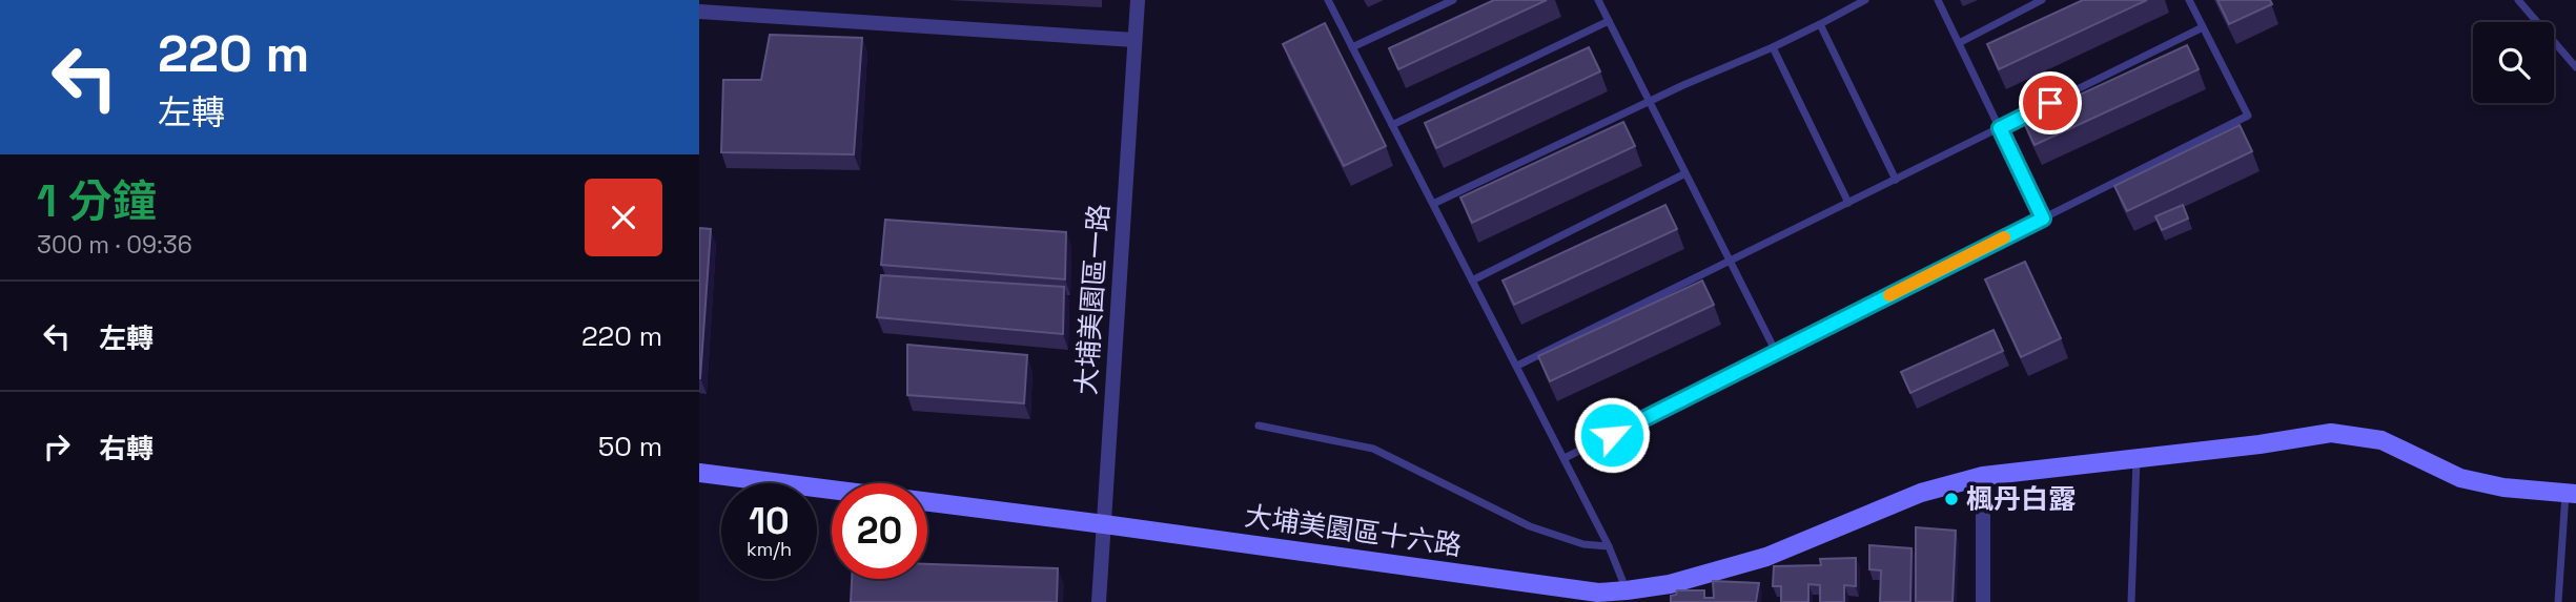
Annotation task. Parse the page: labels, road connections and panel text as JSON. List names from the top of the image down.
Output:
{
  "streets": {
    "street": ["大埔美園區一路", "大埔美園區十六路"]
  },
  "crossings": [
    ["大埔美園區一路", "大埔美園區十六路"]
  ],
  "places": ["楓丹白露"],
  "page": {
    "turn": ["220 m", "左轉"],
    "heading": ["1 分鐘", "300 m · 09:36"],
    "list": [
      {
        "name": "左轉",
        "value": "220 m"
      },
      {
        "name": "右轉",
        "value": "50 m"
      }
    ],
    "speed": "10 km/h",
    "limit": "20"
  }
}
